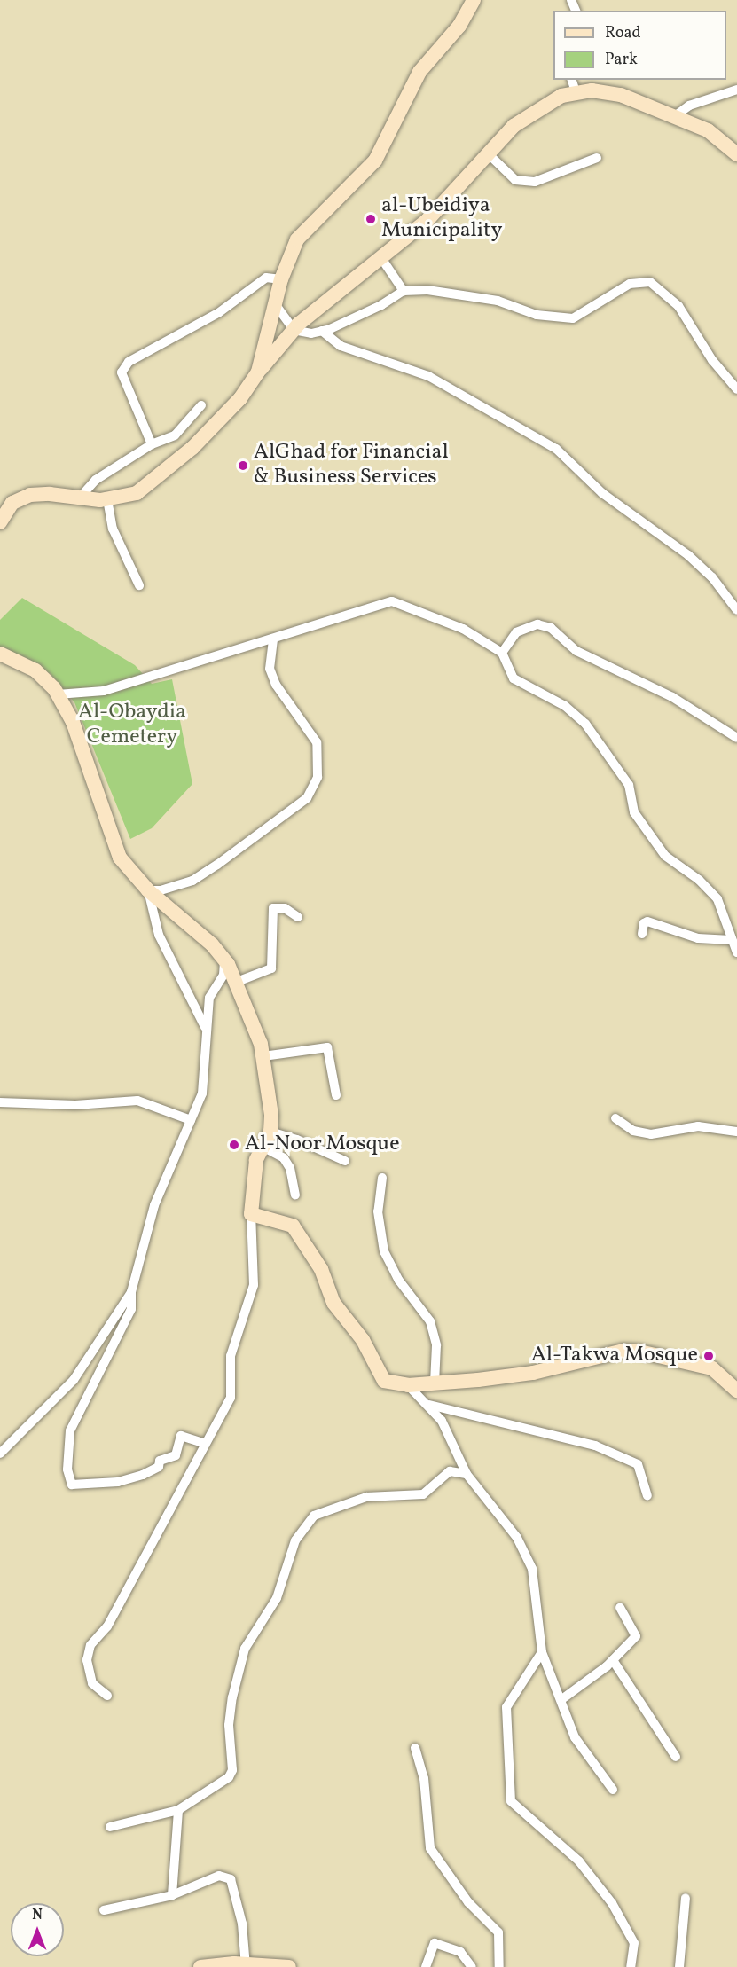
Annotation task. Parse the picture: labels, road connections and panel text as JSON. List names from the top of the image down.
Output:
{
  "parks": ["Al-Obaydia Cemetery"],
  "places": [
    "al-Ubeidiya Municipality",
    "AlGhad for Financial & Business Services",
    "Al-Noor Mosque",
    "Al-Takwa Mosque"
  ],
  "legend": ["Road", "Park"],
  "north": "top"
}
